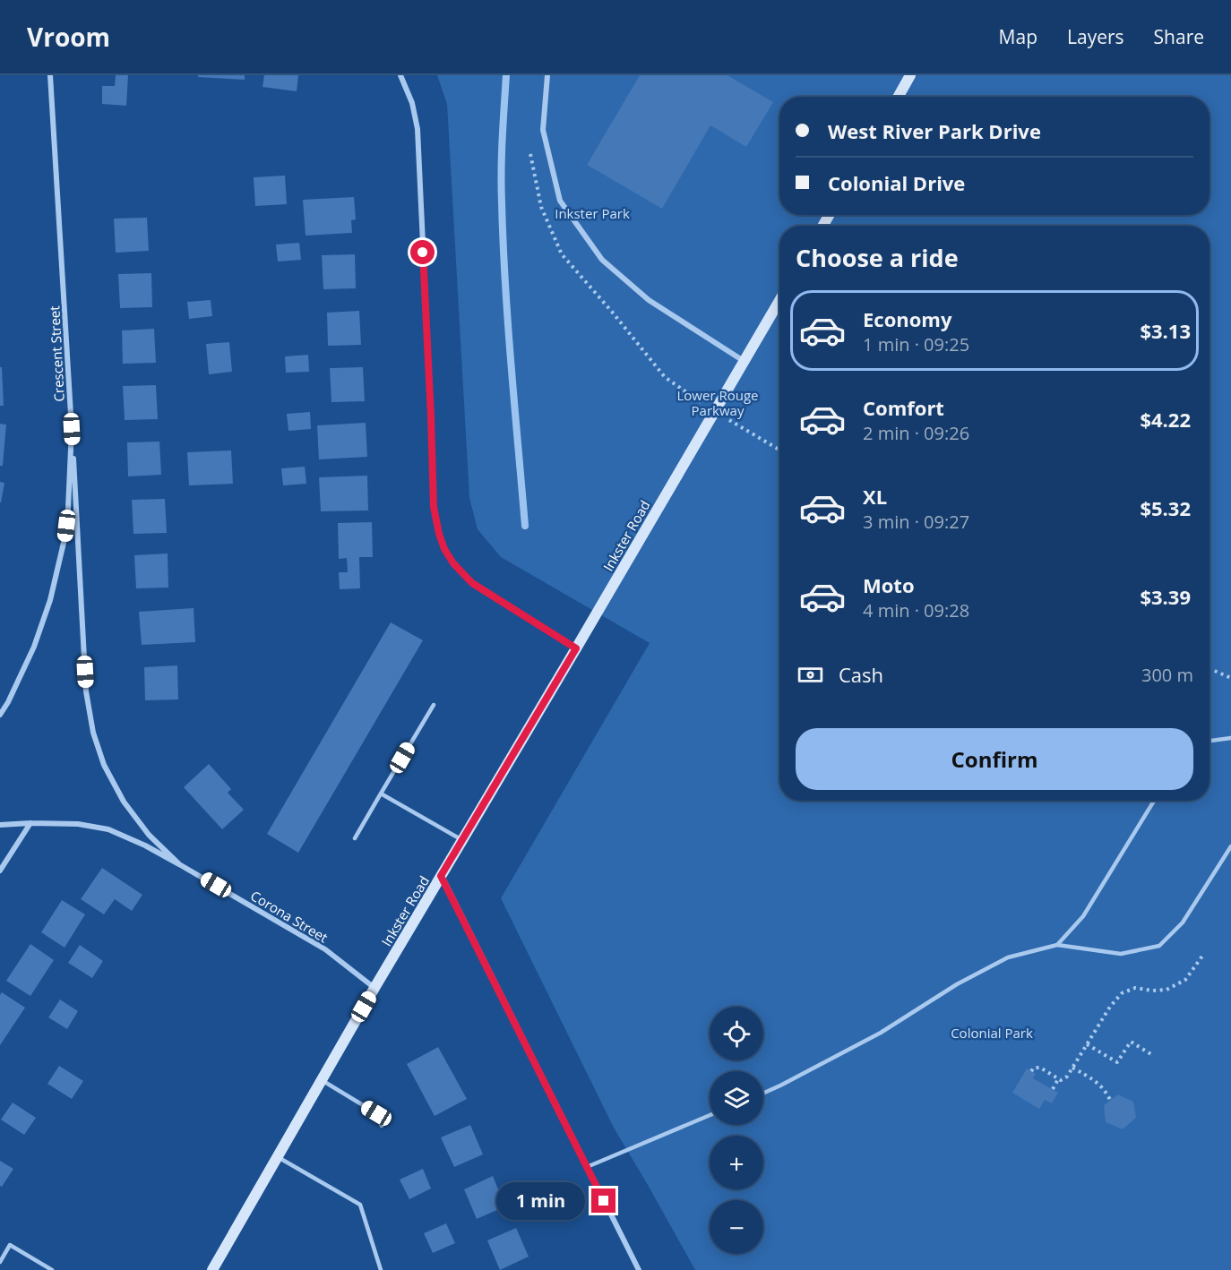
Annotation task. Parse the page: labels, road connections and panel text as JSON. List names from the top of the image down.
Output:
{
  "streets": {
    "main road": ["Inkster Road"],
    "street": ["Crescent Street", "Corona Street"]
  },
  "crossings": [
    ["Inkster Road", "Corona Street"]
  ],
  "parks": ["Inkster Park", "Lower Rouge Parkway", "Colonial Park"],
  "page": {
    "header": "Vroom",
    "nav": ["Map", "Layers", "Share"],
    "banner": ["West River Park Drive", "Colonial Drive"],
    "heading": "Choose a ride",
    "list": [
      {
        "name": "Economy",
        "note": "1 min · 09:25",
        "value": "$3.13"
      },
      {
        "name": "Comfort",
        "note": "2 min · 09:26",
        "value": "$4.22"
      },
      {
        "name": "XL",
        "note": "3 min · 09:27",
        "value": "$5.32"
      },
      {
        "name": "Moto",
        "note": "4 min · 09:28",
        "value": "$3.39"
      }
    ],
    "pay": ["Cash", "300 m"],
    "buttons": "Confirm",
    "map_buttons": ["+", "−"],
    "bubble": "1 min"
  }
}
